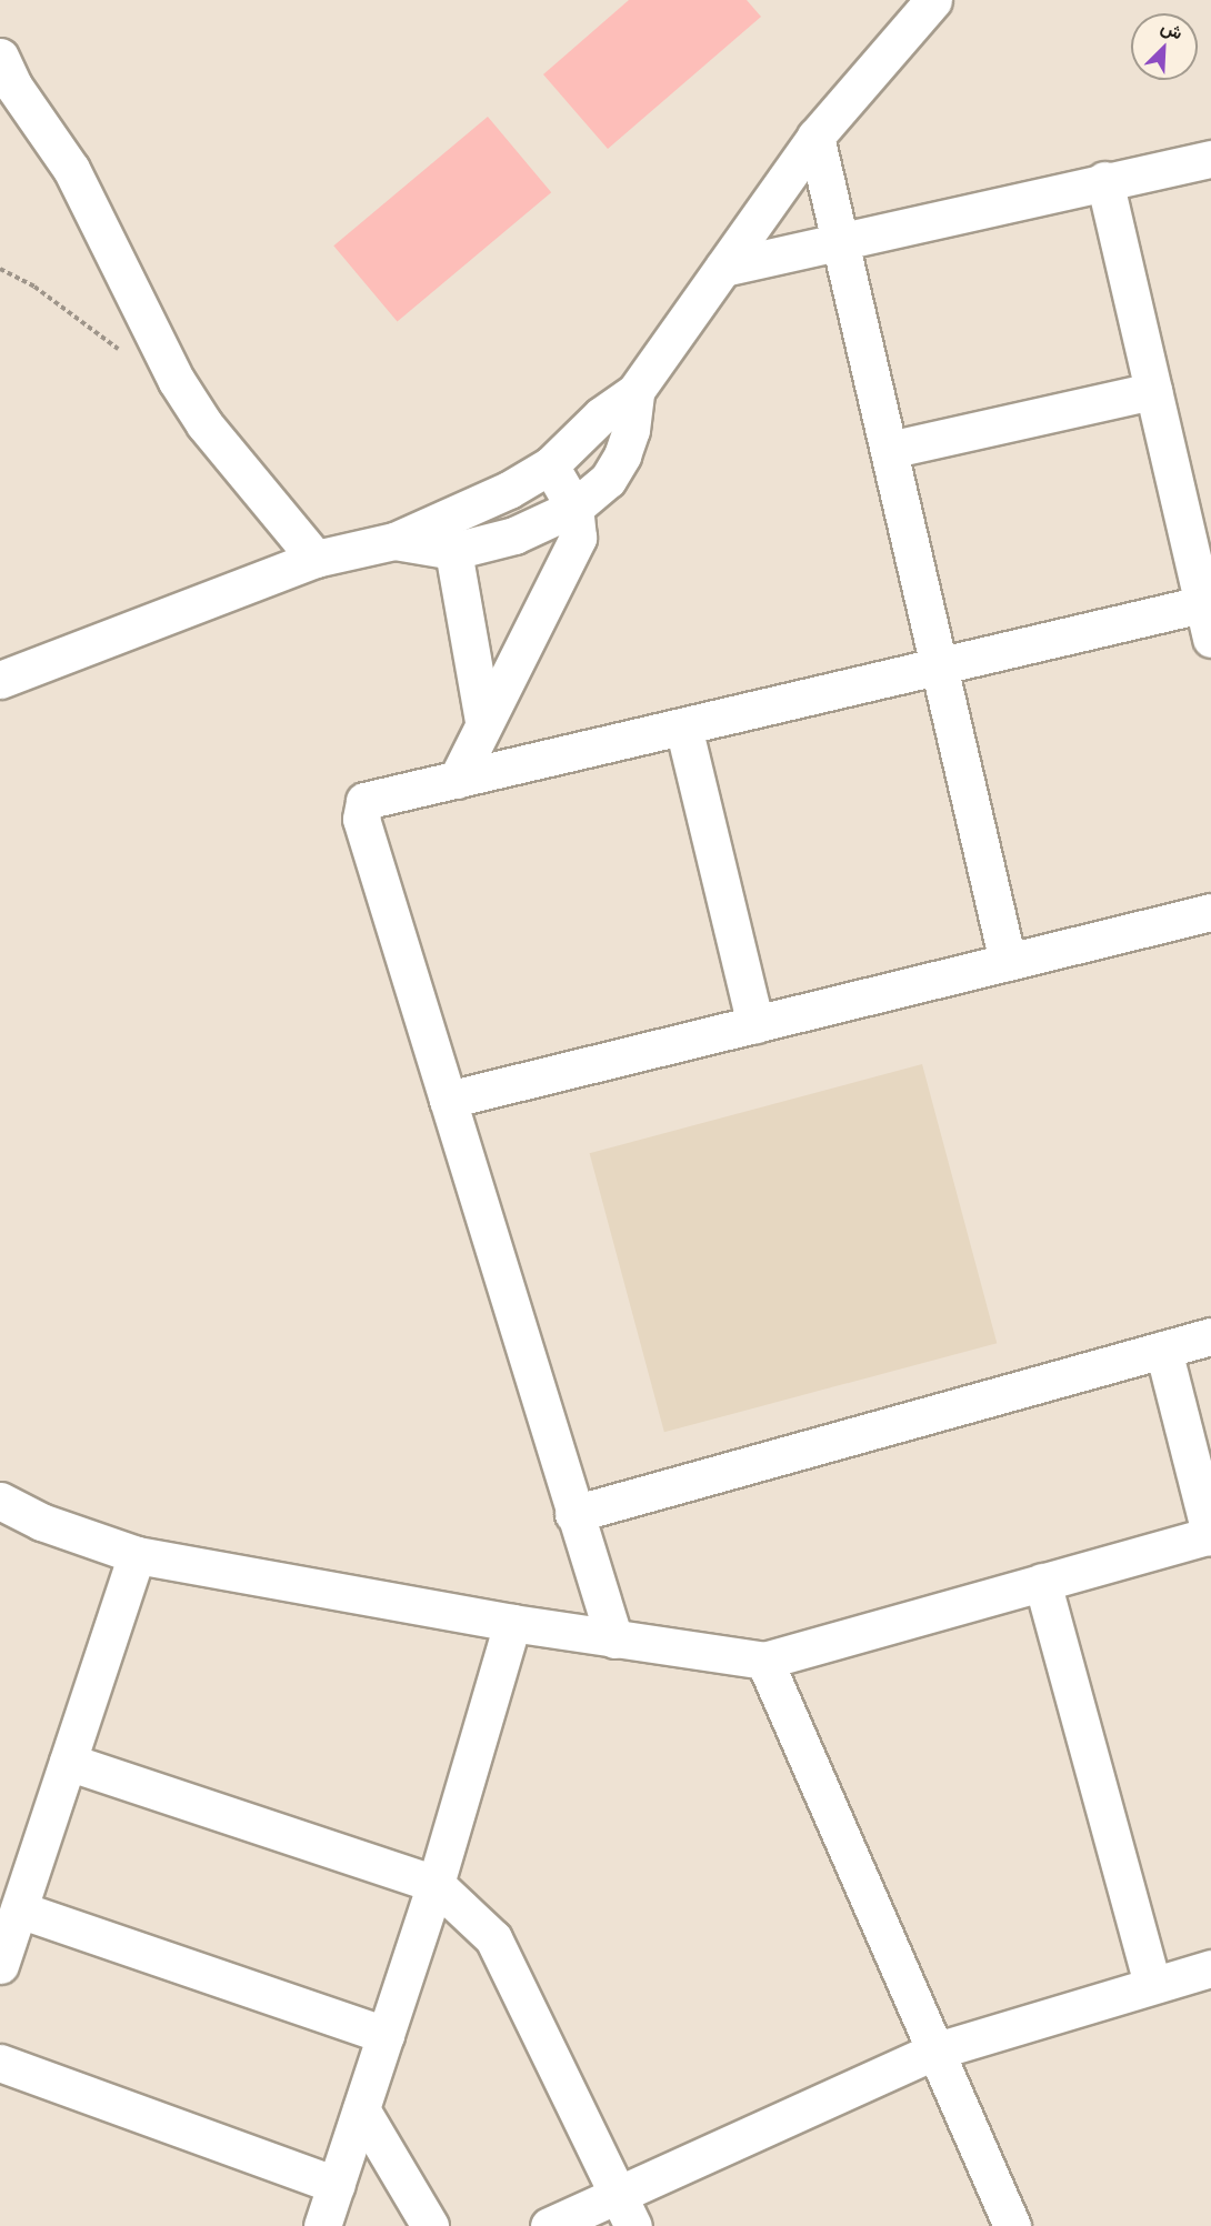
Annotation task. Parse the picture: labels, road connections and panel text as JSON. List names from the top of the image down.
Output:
{
  "north": "top right"
}
